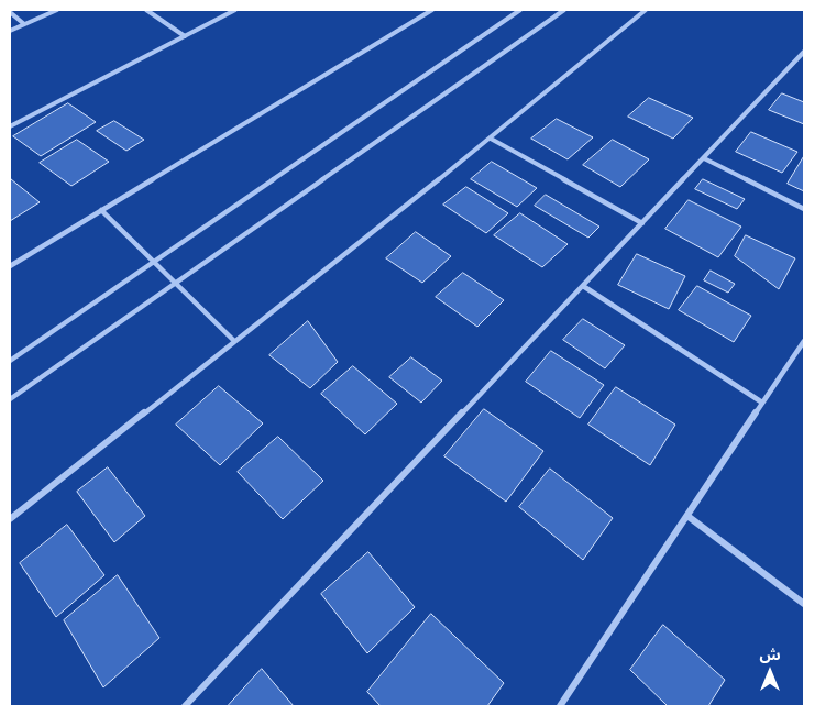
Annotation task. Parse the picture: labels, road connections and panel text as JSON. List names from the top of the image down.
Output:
{
  "north": "top"
}
